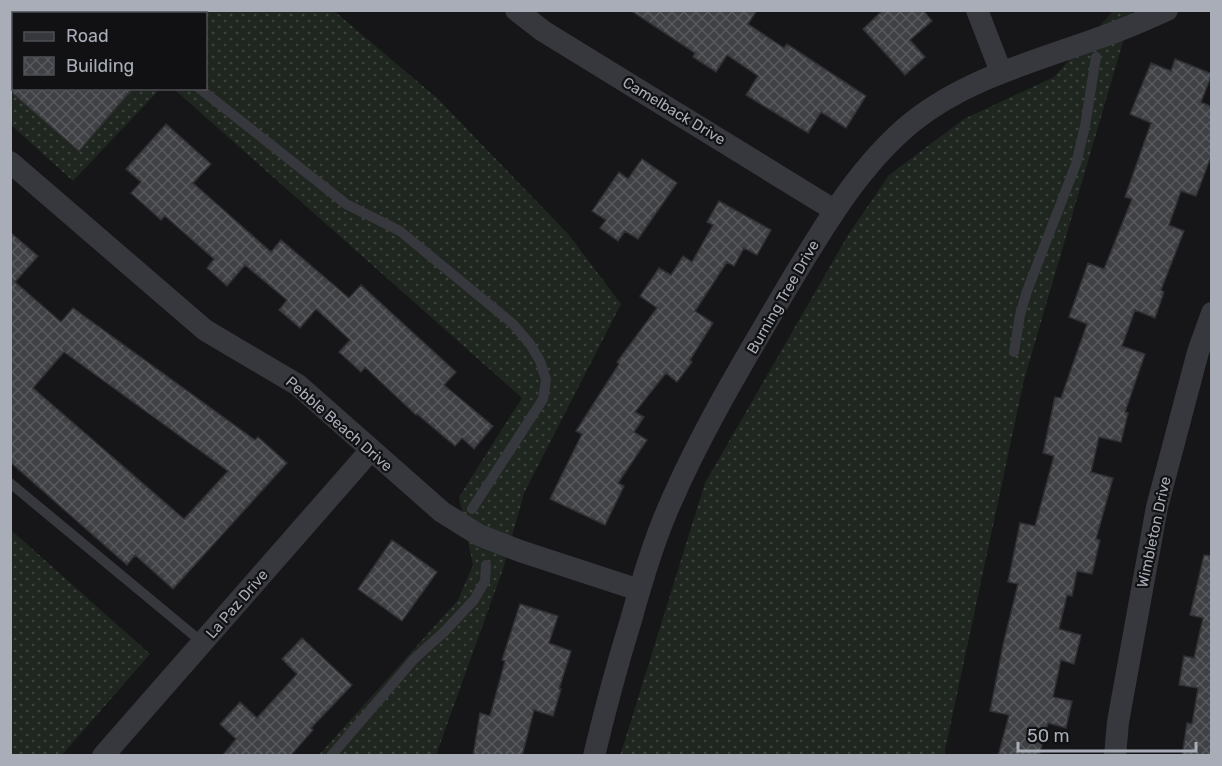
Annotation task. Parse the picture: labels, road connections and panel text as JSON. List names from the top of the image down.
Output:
{
  "streets": {
    "street": [
      "Camelback Drive",
      "Burning Tree Drive",
      "Pebble Beach Drive",
      "Wimbleton Drive",
      "La Paz Drive"
    ]
  },
  "crossings": [
    ["Camelback Drive", "Burning Tree Drive"],
    ["Burning Tree Drive", "Pebble Beach Drive"],
    ["Pebble Beach Drive", "La Paz Drive"]
  ],
  "legend": ["Road", "Building"],
  "scale_bar": "50 m"
}
